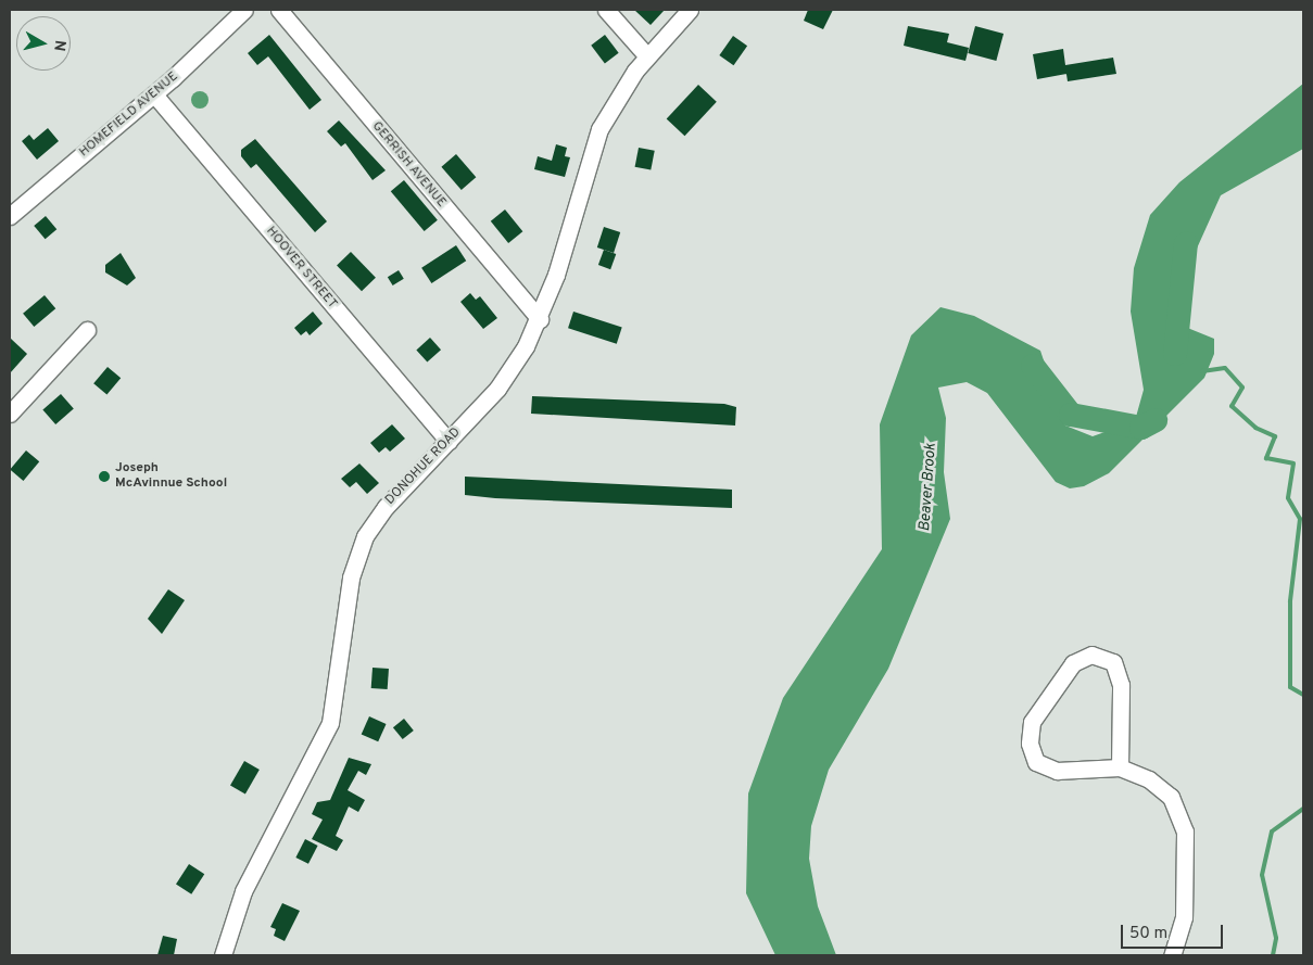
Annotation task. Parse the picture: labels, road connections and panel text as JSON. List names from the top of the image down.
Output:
{
  "streets": {
    "street": [
      "HOMEFIELD AVENUE",
      "GERRISH AVENUE",
      "HOOVER STREET",
      "DONOHUE ROAD"
    ]
  },
  "crossings": [
    ["HOMEFIELD AVENUE", "HOOVER STREET"],
    ["GERRISH AVENUE", "DONOHUE ROAD"],
    ["HOOVER STREET", "DONOHUE ROAD"]
  ],
  "water": ["Beaver Brook"],
  "places": ["Joseph McAvinnue School"],
  "scale_bar": "50 m",
  "north": "right"
}
